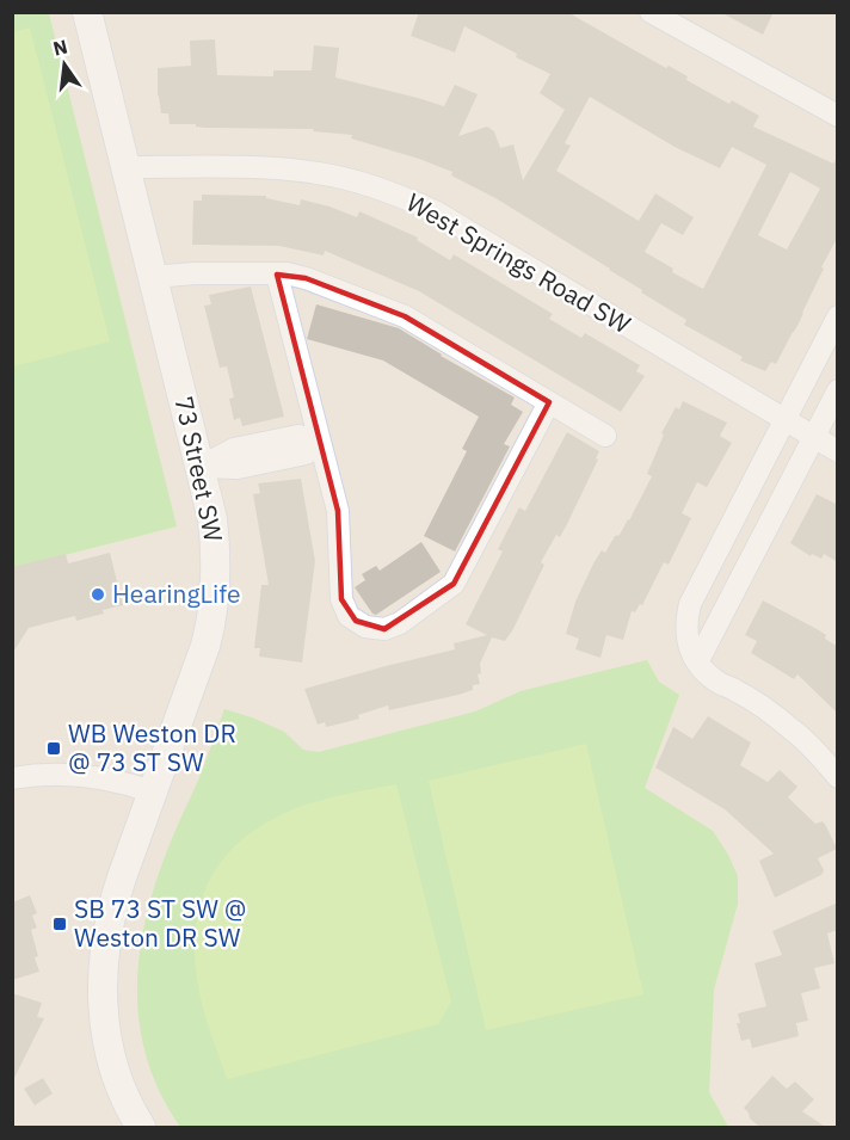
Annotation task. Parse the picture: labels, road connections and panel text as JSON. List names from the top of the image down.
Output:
{
  "streets": {
    "street": ["West Springs Road SW", "73 Street SW"]
  },
  "crossings": [
    ["West Springs Road SW", "73 Street SW"]
  ],
  "places": {
    "other": ["HearingLife"],
    "transit": ["WB Weston DR @ 73 ST SW", "SB 73 ST SW @ Weston DR SW"]
  },
  "north": "top"
}
